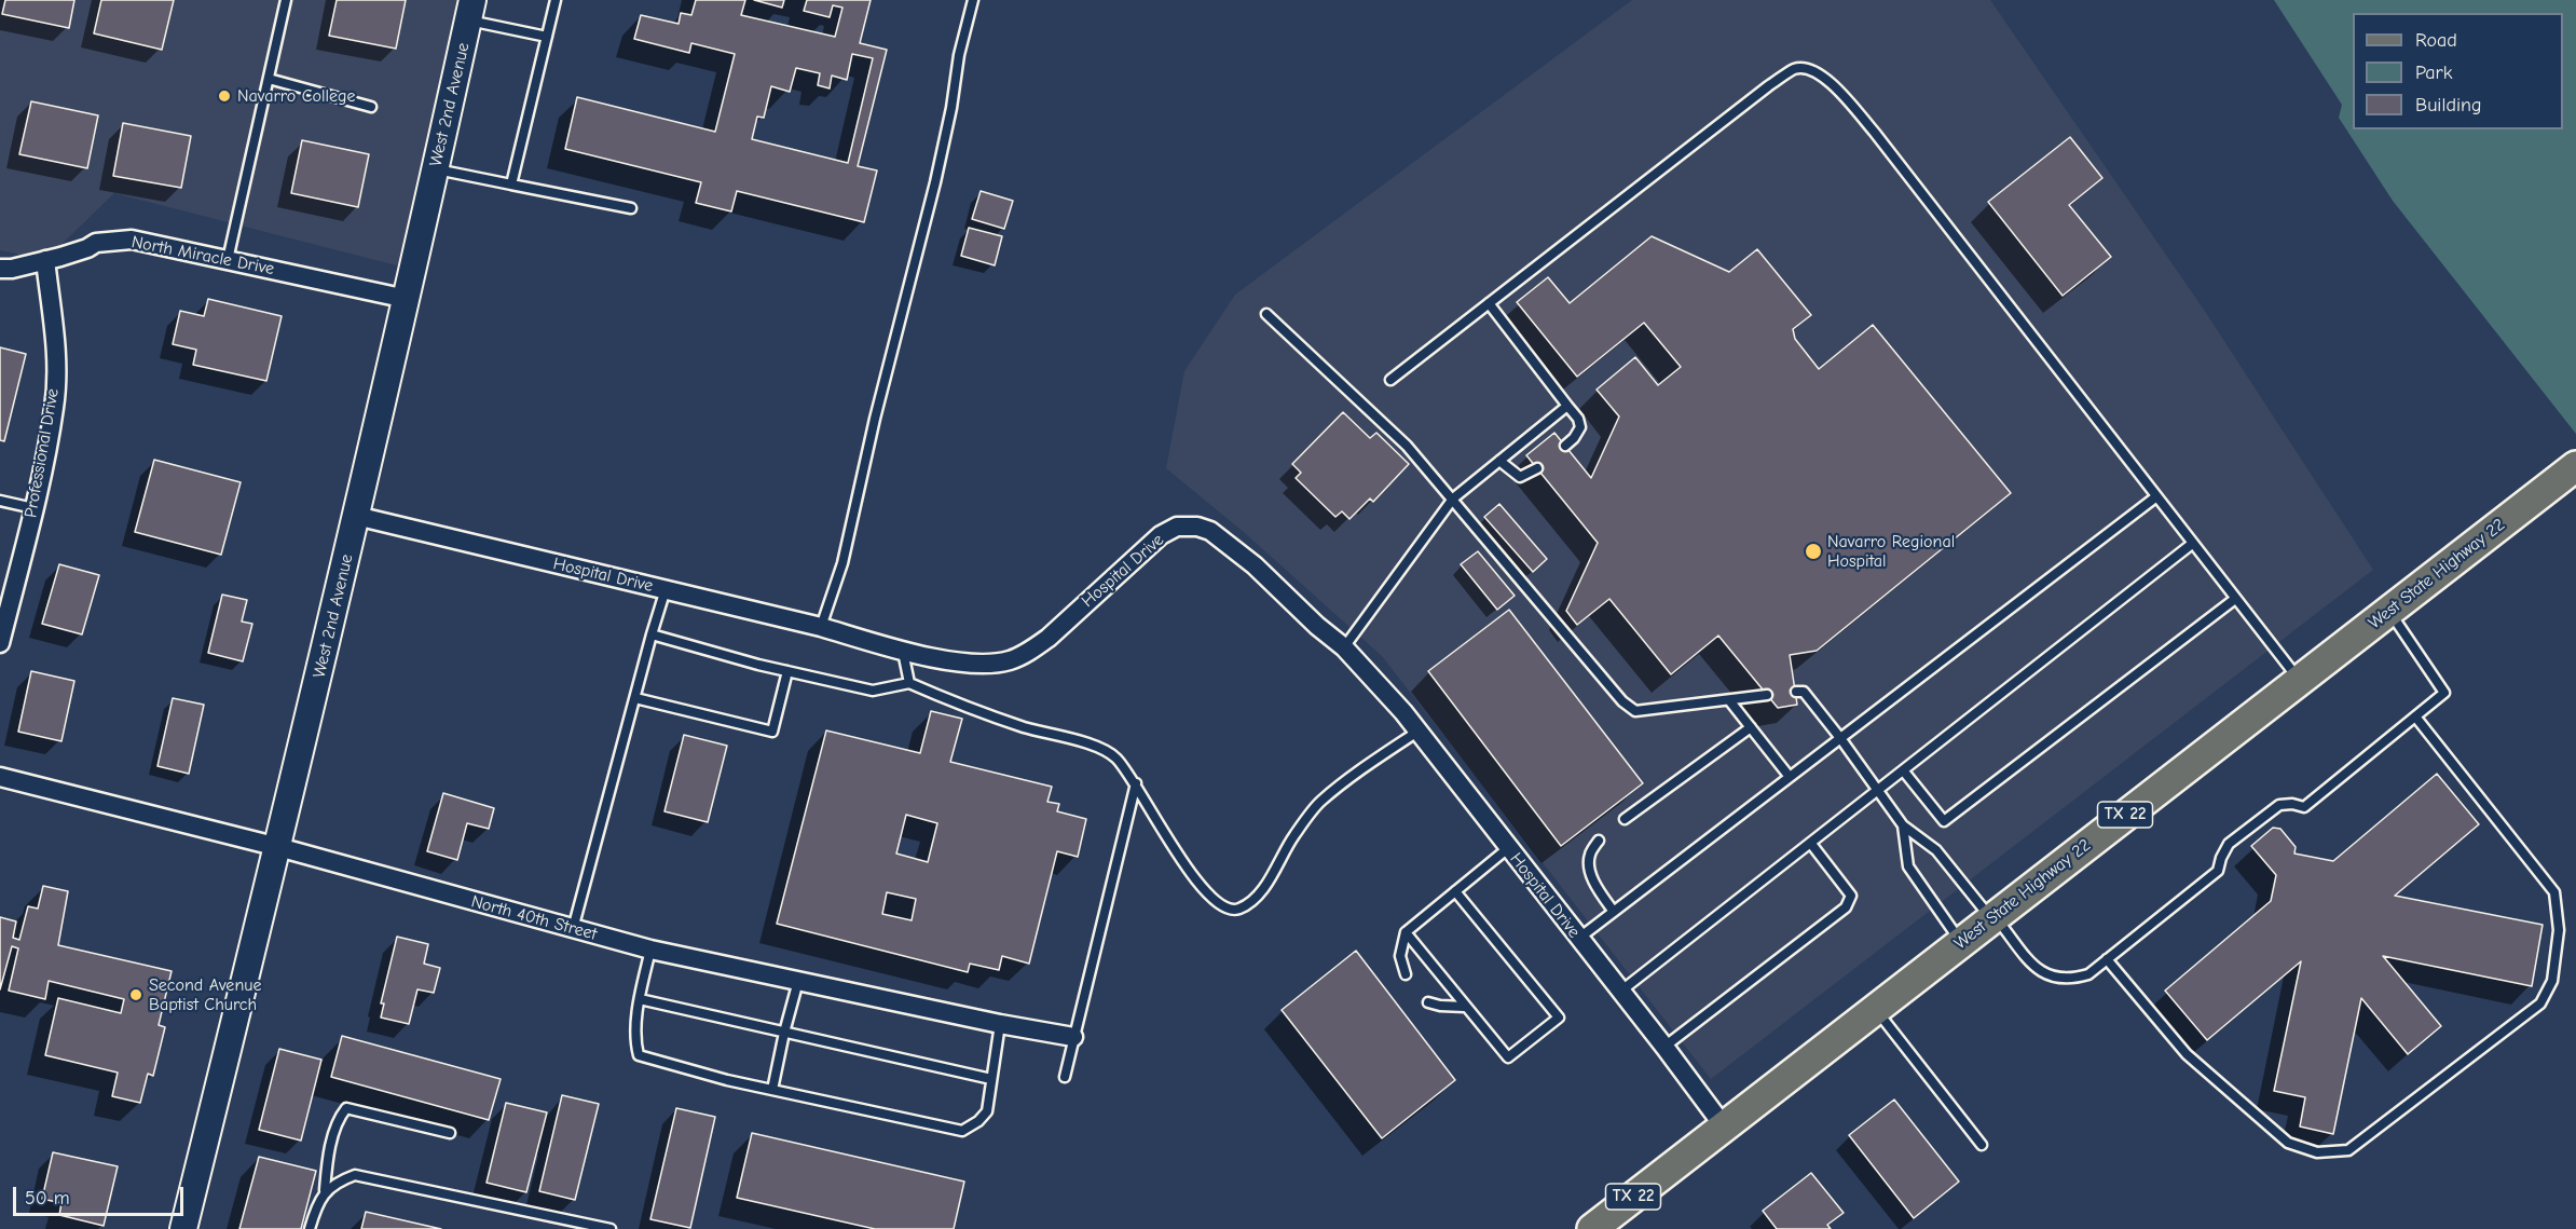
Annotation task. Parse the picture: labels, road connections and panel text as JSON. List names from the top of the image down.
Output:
{
  "streets": {
    "main road": ["West State Highway 22", "TX 22"],
    "street": [
      "West 2nd Avenue",
      "North Miracle Drive",
      "Professional Drive",
      "Hospital Drive",
      "North 40th Street"
    ]
  },
  "crossings": [
    ["West 2nd Avenue", "North Miracle Drive"],
    ["West 2nd Avenue", "Hospital Drive"],
    ["West 2nd Avenue", "North 40th Street"],
    ["North Miracle Drive", "Professional Drive"],
    ["Hospital Drive", "West State Highway 22"]
  ],
  "places": ["Navarro College", "Navarro Regional Hospital", "Second Avenue Baptist Church"],
  "legend": ["Road", "Park", "Building"],
  "scale_bar": "50 m"
}
